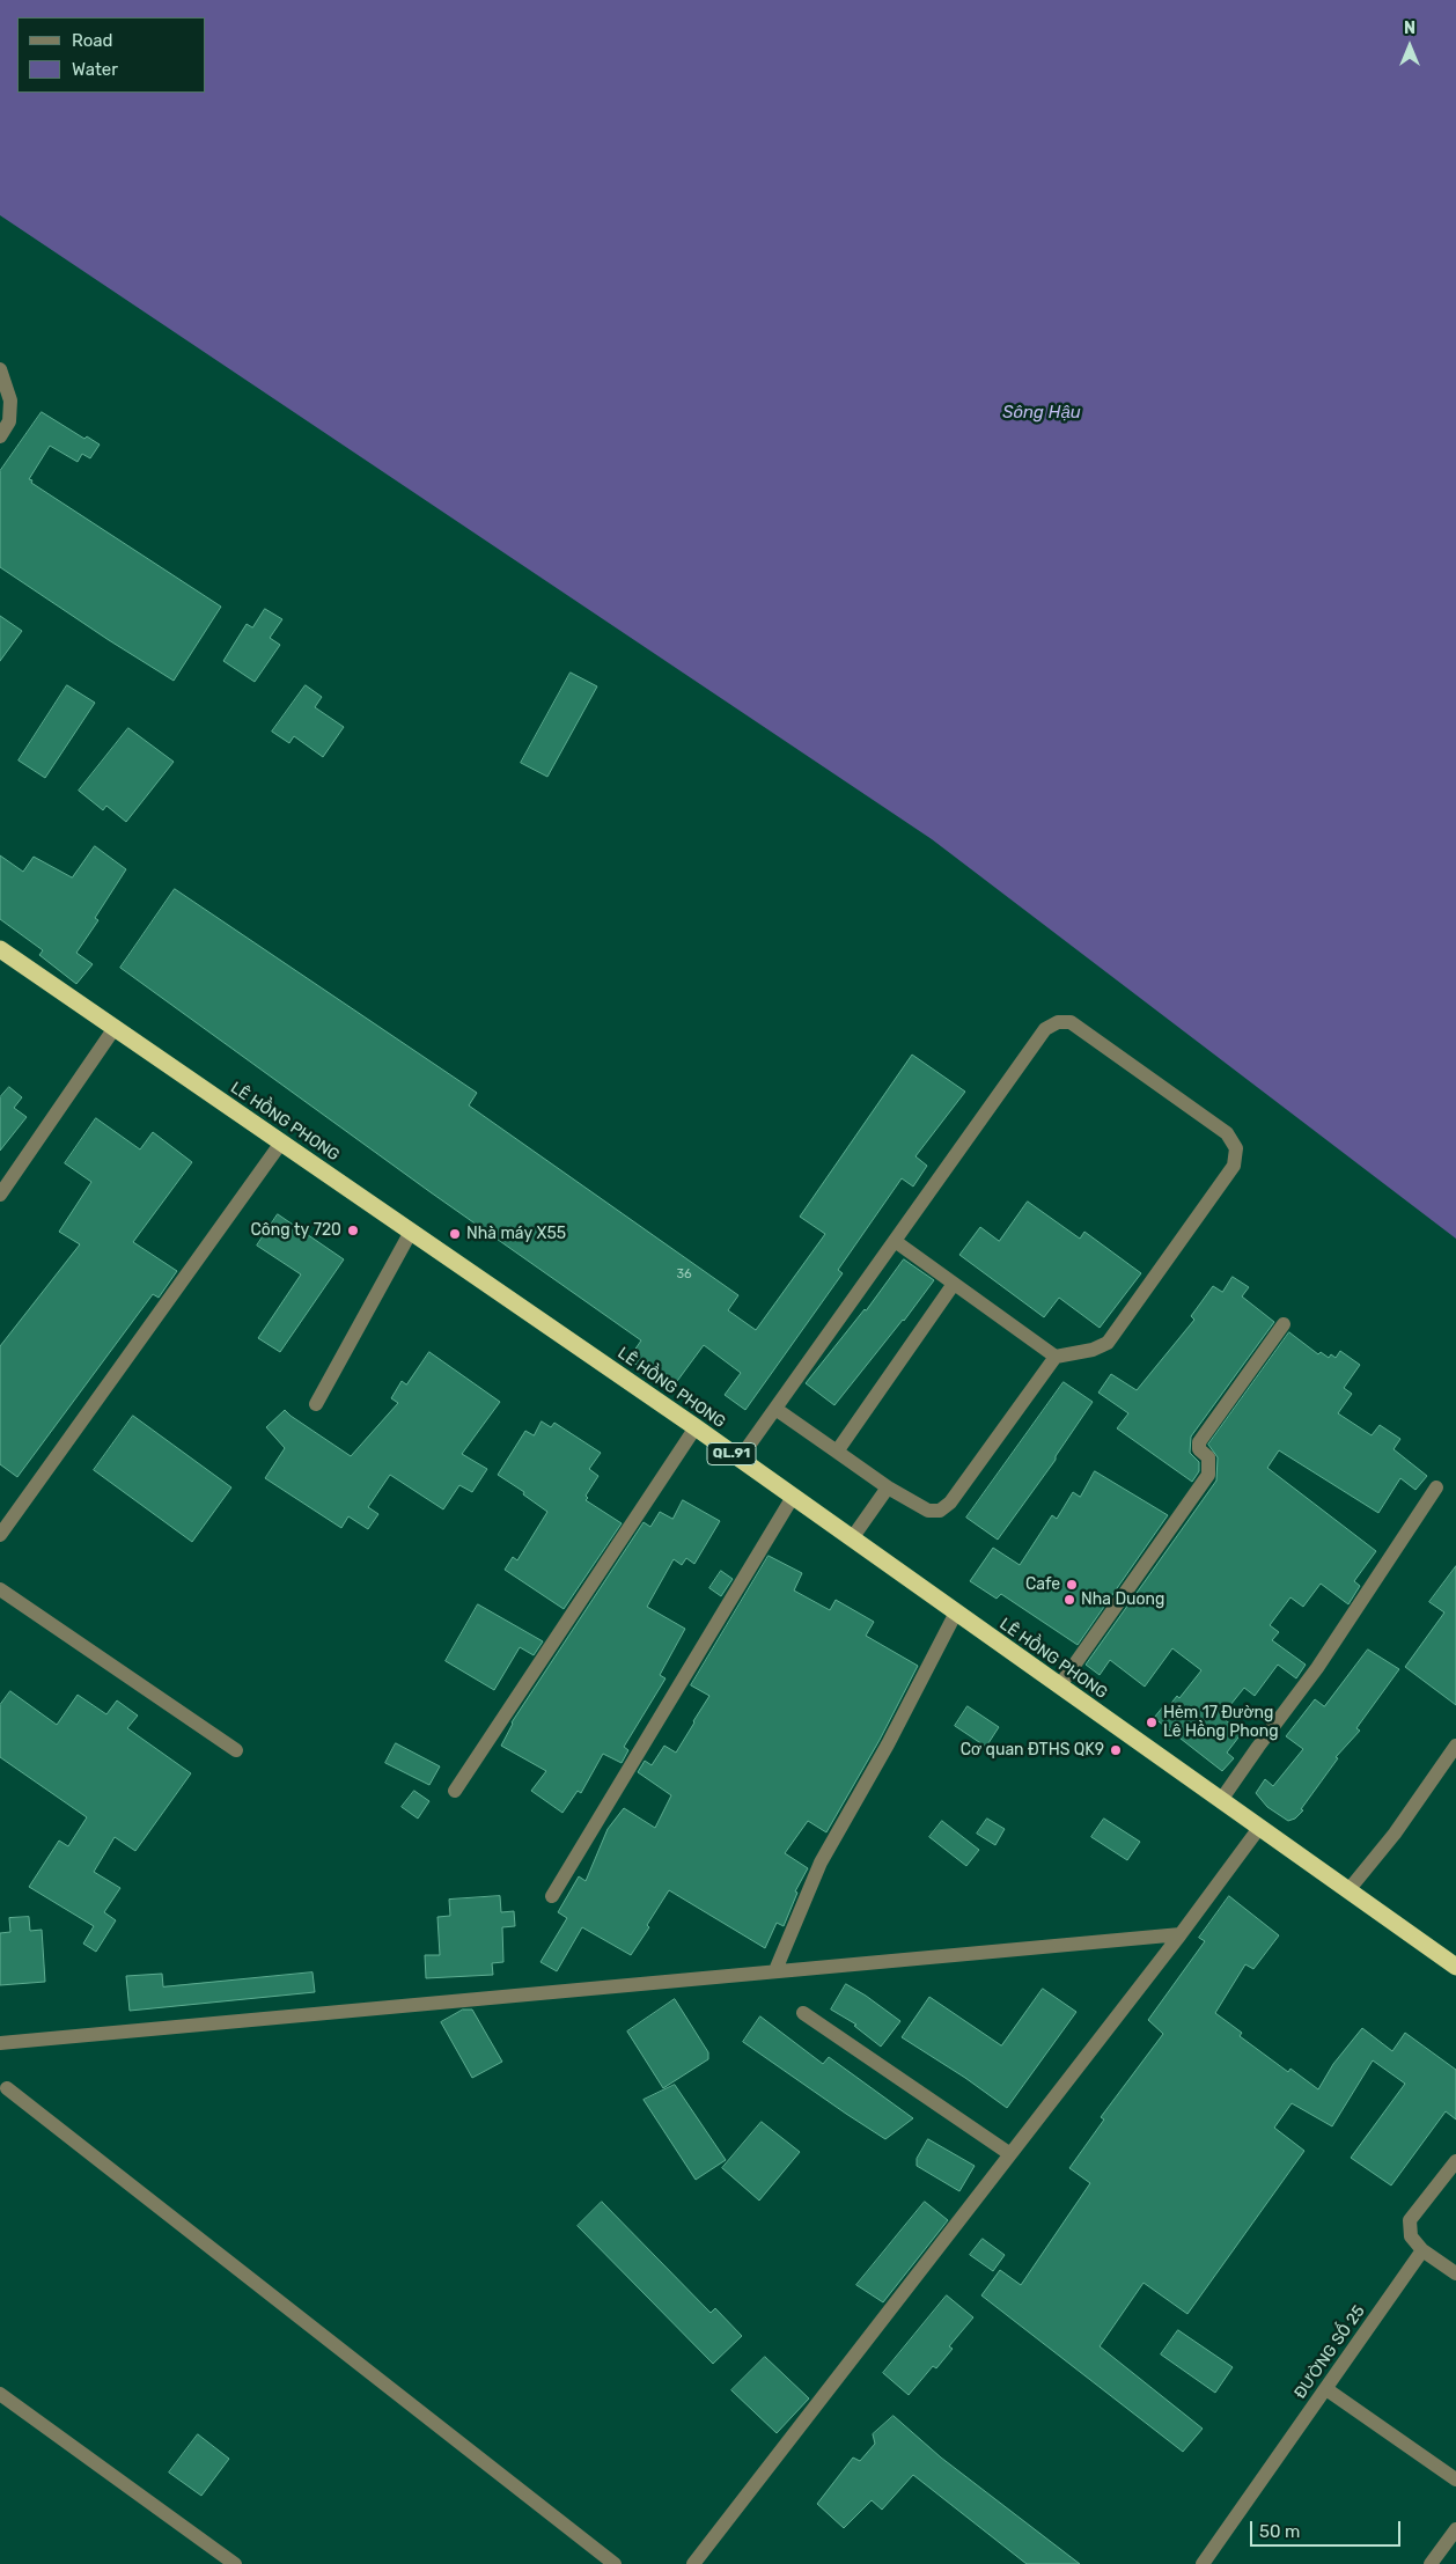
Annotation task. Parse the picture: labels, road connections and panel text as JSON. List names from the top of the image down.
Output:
{
  "streets": {
    "highway": ["LÊ HỒNG PHONG", "QL.91"],
    "street": ["ĐƯỜNG SỐ 25"]
  },
  "water": ["Sông Hậu"],
  "places": [
    "Công ty 720",
    "Nhà máy X55",
    "Cafe",
    "Nha Duong",
    "Hẻm 17 Đường Lê Hồng Phong",
    "Cơ quan ĐTHS QK9"
  ],
  "house_numbers": ["36"],
  "legend": ["Road", "Water"],
  "scale_bar": "50 m",
  "north": "top"
}
